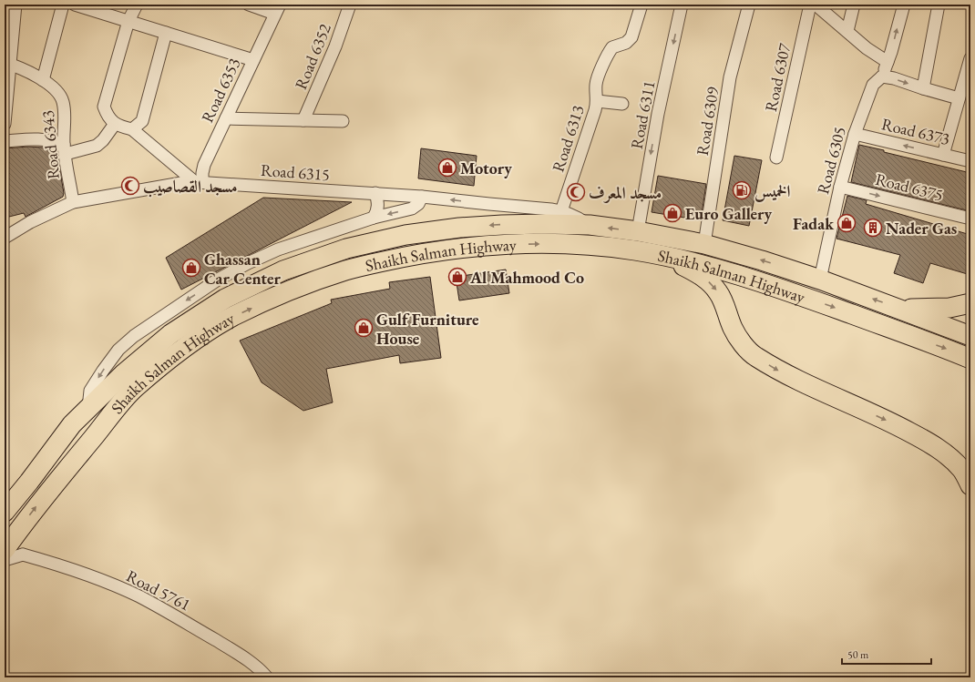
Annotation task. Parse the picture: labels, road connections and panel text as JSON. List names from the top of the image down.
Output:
{
  "streets": {
    "main road": ["Shaikh Salman Highway"],
    "street": [
      "Road 6352",
      "Road 6307",
      "Road 6353",
      "Road 6311",
      "Road 6309",
      "Road 6373",
      "Road 6313",
      "Road 6343",
      "Road 6305",
      "Road 6315",
      "Road 6375",
      "Road 5761"
    ]
  },
  "crossings": [
    ["Road 6353", "Road 6315"],
    ["Road 6311", "Shaikh Salman Highway"],
    ["Road 6309", "Shaikh Salman Highway"],
    ["Road 6373", "Road 6305"],
    ["Road 6313", "Road 6315"],
    ["Road 6343", "Road 6315"],
    ["Road 6305", "Road 6375"],
    ["Road 6305", "Shaikh Salman Highway"],
    ["Road 6315", "Shaikh Salman Highway"],
    ["Shaikh Salman Highway", "Road 5761"]
  ],
  "one_way": ["Road 6311", "Road 6375"],
  "places": {
    "shop": [
      "Motory",
      "Euro Gallery",
      "Fadak",
      "Ghassan Car Center",
      "Al Mahmood Co",
      "Gulf Furniture House"
    ],
    "mosque": ["مسجد القصاصيب", "مسجد المعرف"],
    "fuel station": ["الخميس"],
    "building": ["Nader Gas"]
  },
  "scale_bar": "50 m"
}
